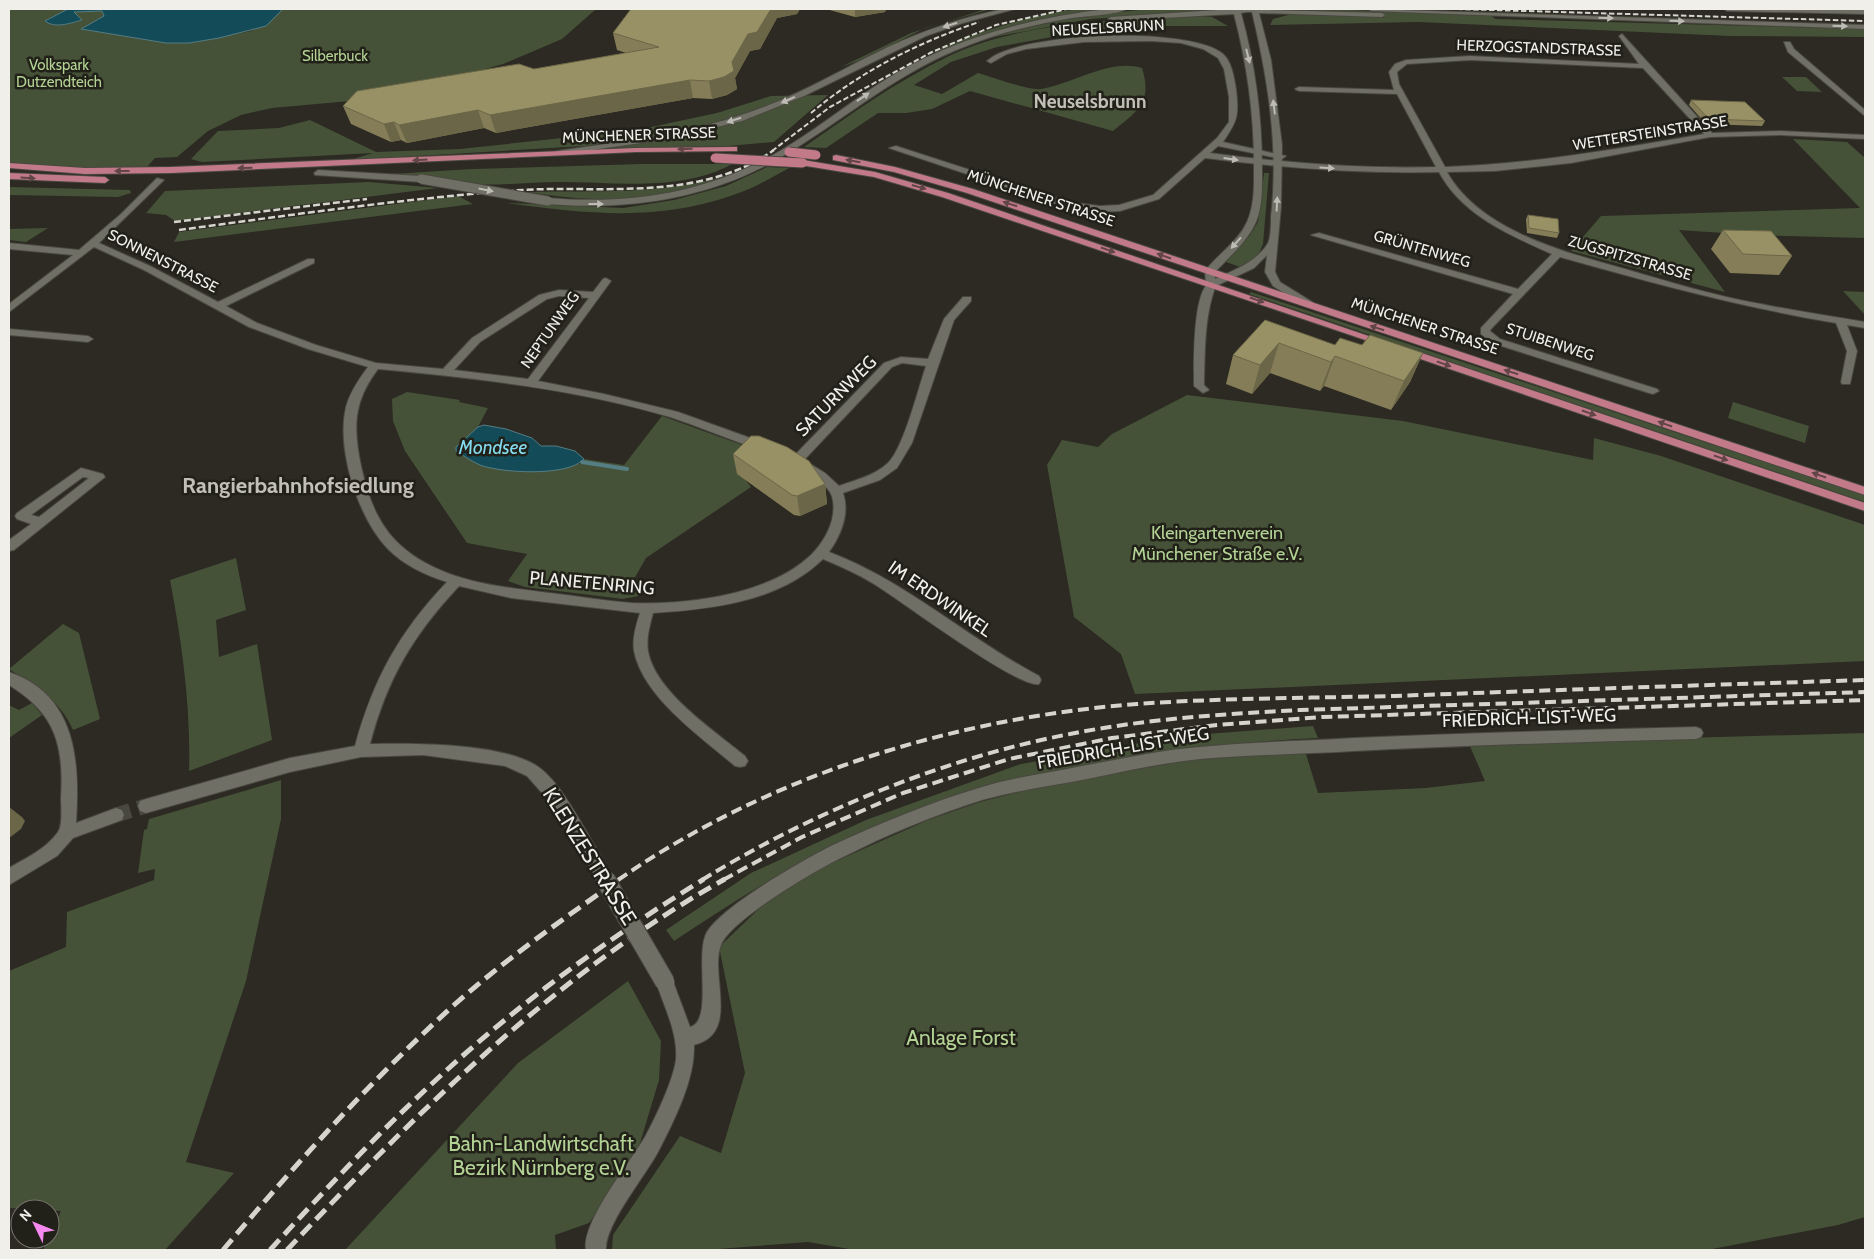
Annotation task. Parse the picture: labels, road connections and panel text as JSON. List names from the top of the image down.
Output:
{
  "streets": {
    "main road": ["MÜNCHENER STRASSE"],
    "street": [
      "NEUSELSBRUNN",
      "HERZOGSTANDSTRASSE",
      "WETTERSTEINSTRASSE",
      "GRÜNTENWEG",
      "ZUGSPITZSTRASSE",
      "SONNENSTRASSE",
      "NEPTUNWEG",
      "STUIBENWEG",
      "SATURNWEG",
      "PLANETENRING",
      "IM ERDWINKEL",
      "FRIEDRICH-LIST-WEG",
      "KLENZESTRASSE"
    ]
  },
  "crossings": [
    ["HERZOGSTANDSTRASSE", "WETTERSTEINSTRASSE"],
    ["HERZOGSTANDSTRASSE", "ZUGSPITZSTRASSE"],
    ["WETTERSTEINSTRASSE", "ZUGSPITZSTRASSE"],
    ["GRÜNTENWEG", "STUIBENWEG"],
    ["ZUGSPITZSTRASSE", "STUIBENWEG"],
    ["SONNENSTRASSE", "PLANETENRING"],
    ["PLANETENRING", "IM ERDWINKEL"],
    ["FRIEDRICH-LIST-WEG", "KLENZESTRASSE"]
  ],
  "districts": ["Neuselsbrunn", "Rangierbahnhofsiedlung"],
  "water": ["Mondsee"],
  "parks": [
    "Silberbuck",
    "Volkspark Dutzendteich",
    "Kleingartenverein Münchener Straße e.V.",
    "Anlage Forst",
    "Bahn-Landwirtschaft Bezirk Nürnberg e.V."
  ],
  "north": "top left"
}
